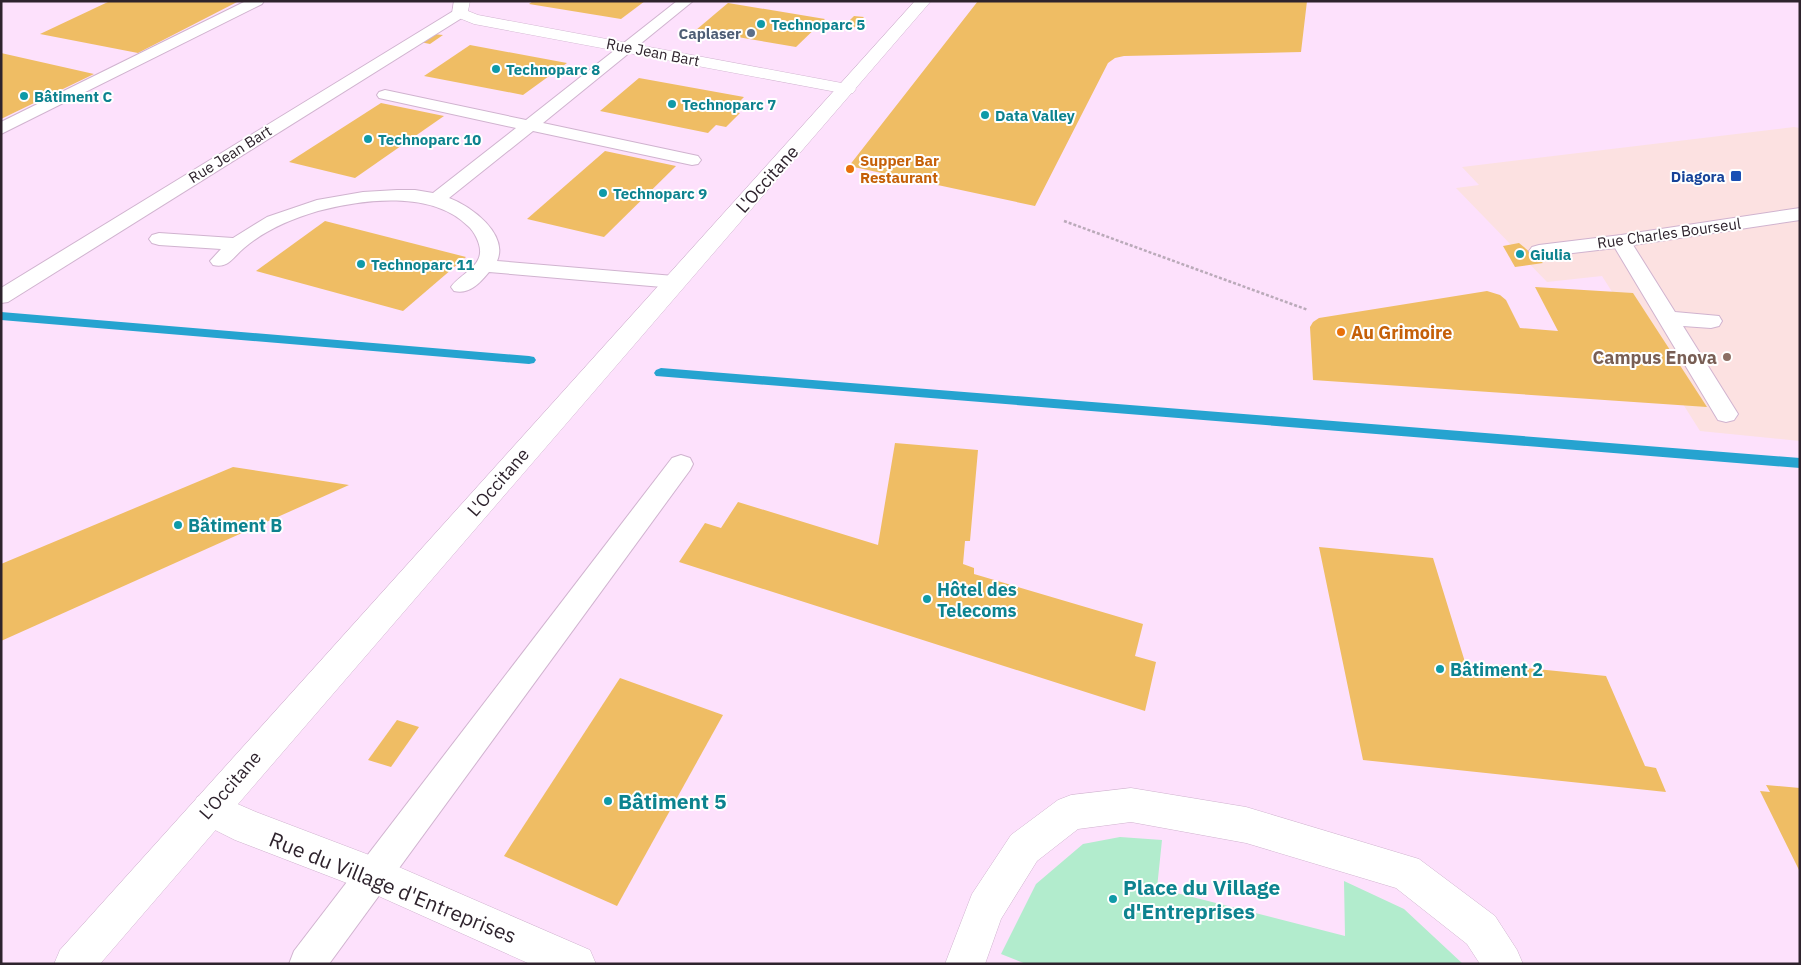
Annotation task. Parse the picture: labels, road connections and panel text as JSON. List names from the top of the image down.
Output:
{
  "streets": {
    "street": ["Rue Jean Bart", "L'Occitane", "Rue du Village d'Entreprises"],
    "lane": ["Rue Charles Bourseul"]
  },
  "crossings": [
    ["Rue Jean Bart", "L'Occitane"],
    ["L'Occitane", "Rue du Village d'Entreprises"]
  ],
  "places": {
    "other": [
      "Technoparc 5",
      "Caplaser",
      "Technoparc 8",
      "Bâtiment C",
      "Technoparc 7",
      "Data Valley",
      "Technoparc 10",
      "Supper Bar Restaurant",
      "Technoparc 9",
      "Giulia",
      "Technoparc 11",
      "Au Grimoire",
      "Campus Enova",
      "Bâtiment B",
      "Hôtel des Telecoms",
      "Bâtiment 2",
      "Bâtiment 5",
      "Place du Village d'Entreprises"
    ],
    "transit": ["Diagora"]
  }
}
